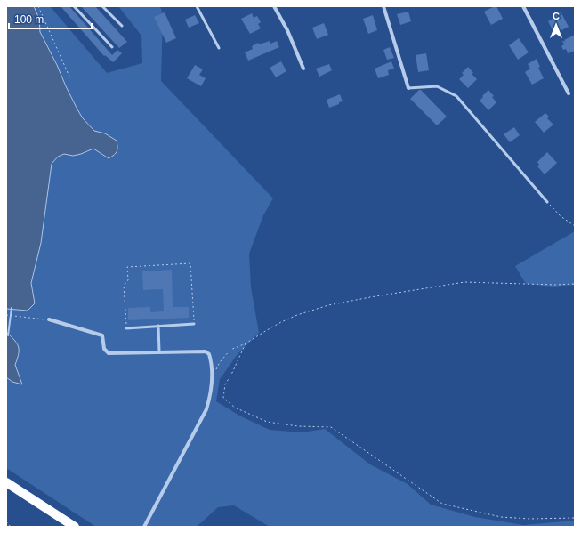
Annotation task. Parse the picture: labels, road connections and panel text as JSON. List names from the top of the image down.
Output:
{
  "scale_bar": "100 m",
  "north": "top"
}
